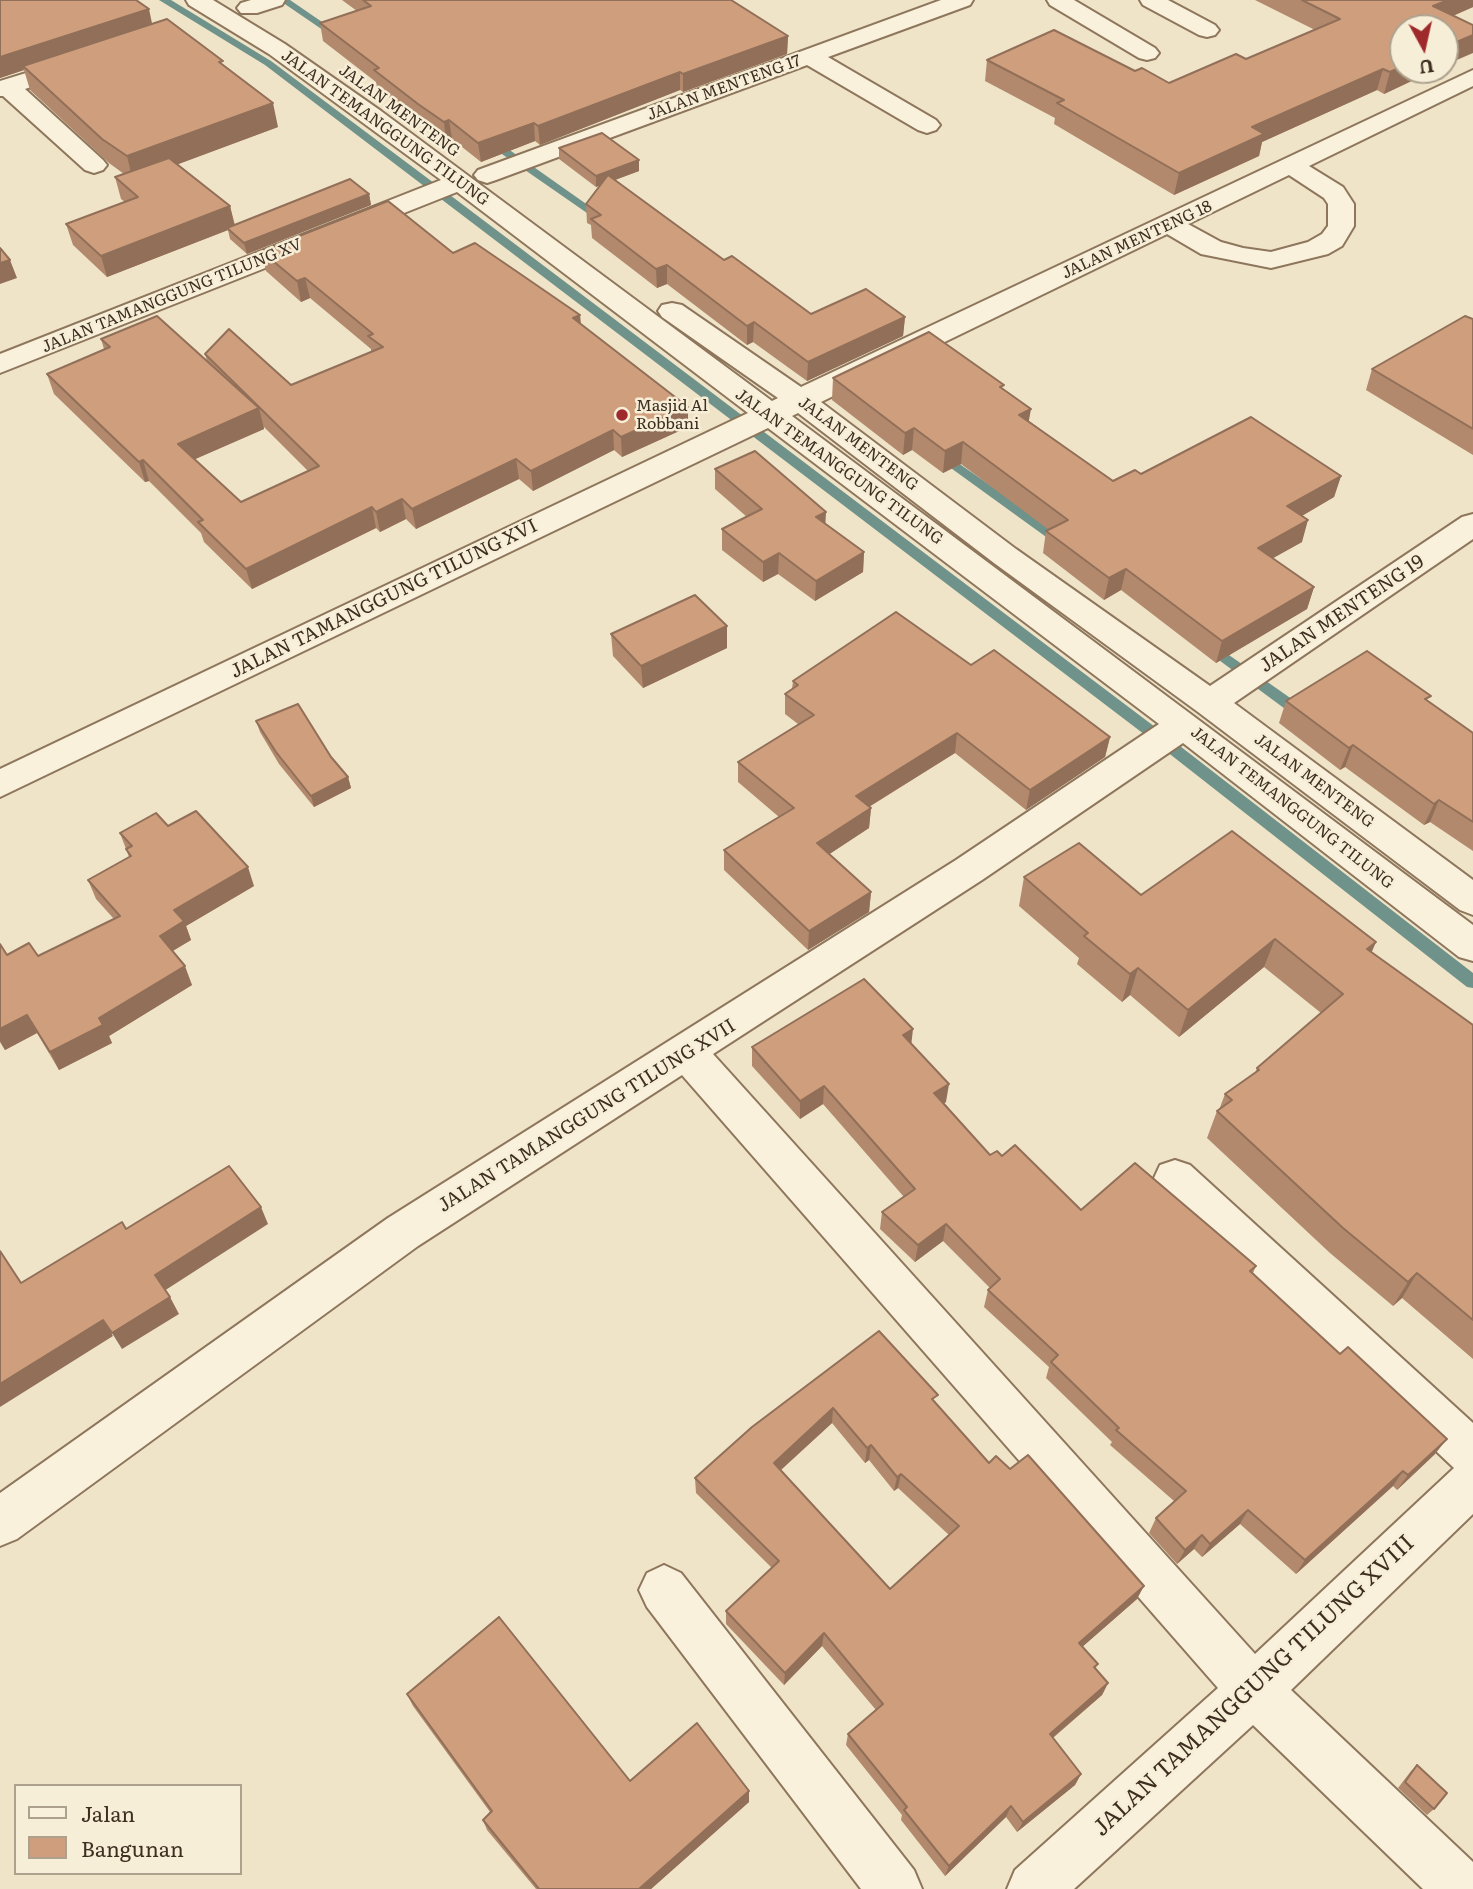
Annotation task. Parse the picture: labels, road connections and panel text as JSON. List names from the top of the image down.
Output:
{
  "streets": {
    "street": [
      "JALAN MENTENG 17",
      "JALAN MENTENG",
      "JALAN TEMANGGUNG TILUNG",
      "JALAN MENTENG 18",
      "JALAN TAMANGGUNG TILUNG XV",
      "JALAN TAMANGGUNG TILUNG XVI",
      "JALAN MENTENG 19",
      "JALAN TAMANGGUNG TILUNG XVII",
      "JALAN TAMANGGUNG TILUNG XVIII"
    ]
  },
  "crossings": [
    ["JALAN MENTENG 17", "JALAN MENTENG"],
    ["JALAN MENTENG 17", "JALAN TEMANGGUNG TILUNG"],
    ["JALAN MENTENG 17", "JALAN TAMANGGUNG TILUNG XV"],
    ["JALAN MENTENG", "JALAN TEMANGGUNG TILUNG"],
    ["JALAN MENTENG", "JALAN MENTENG 18"],
    ["JALAN MENTENG", "JALAN TAMANGGUNG TILUNG XV"],
    ["JALAN MENTENG", "JALAN MENTENG 19"],
    ["JALAN MENTENG", "JALAN TAMANGGUNG TILUNG XVII"],
    ["JALAN TEMANGGUNG TILUNG", "JALAN MENTENG 18"],
    ["JALAN TEMANGGUNG TILUNG", "JALAN TAMANGGUNG TILUNG XV"],
    ["JALAN TEMANGGUNG TILUNG", "JALAN TAMANGGUNG TILUNG XVI"],
    ["JALAN TEMANGGUNG TILUNG", "JALAN MENTENG 19"],
    ["JALAN TEMANGGUNG TILUNG", "JALAN TAMANGGUNG TILUNG XVII"],
    ["JALAN MENTENG 18", "JALAN TAMANGGUNG TILUNG XVI"],
    ["JALAN MENTENG 19", "JALAN TAMANGGUNG TILUNG XVII"]
  ],
  "places": ["Masjid Al Robbani"],
  "legend": ["Jalan", "Bangunan"],
  "north": "bottom"
}
